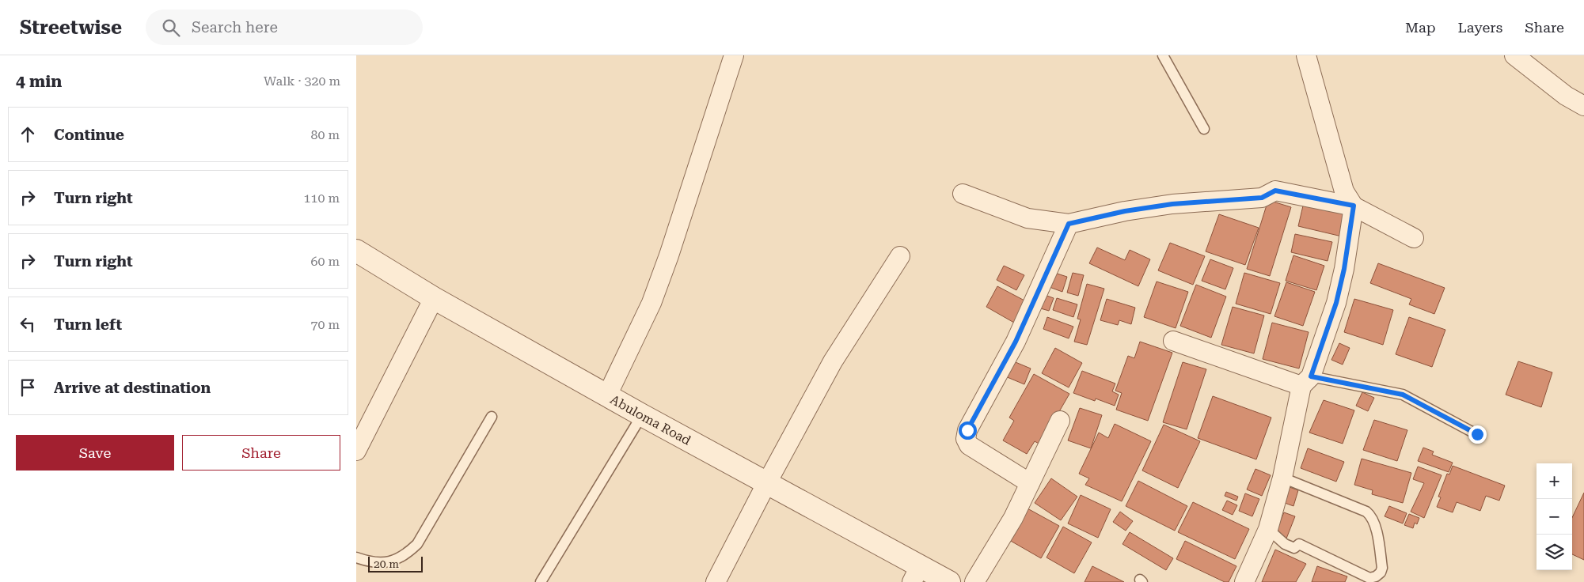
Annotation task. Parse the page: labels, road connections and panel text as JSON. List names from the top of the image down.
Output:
{
  "streets": {
    "street": ["Abuloma Road"]
  },
  "scale_bar": "20 m",
  "page": {
    "header": "Streetwise",
    "search": "Search here",
    "nav": ["Map", "Layers", "Share"],
    "heading": ["4 min", "Walk · 320 m"],
    "list": [
      ["Continue", "80 m"],
      ["Turn right", "110 m"],
      ["Turn right", "60 m"],
      ["Turn left", "70 m"],
      "Arrive at destination"
    ],
    "buttons": ["Save", "Share"],
    "map_buttons": ["+", "−"],
    "scale": "20 m"
  }
}
